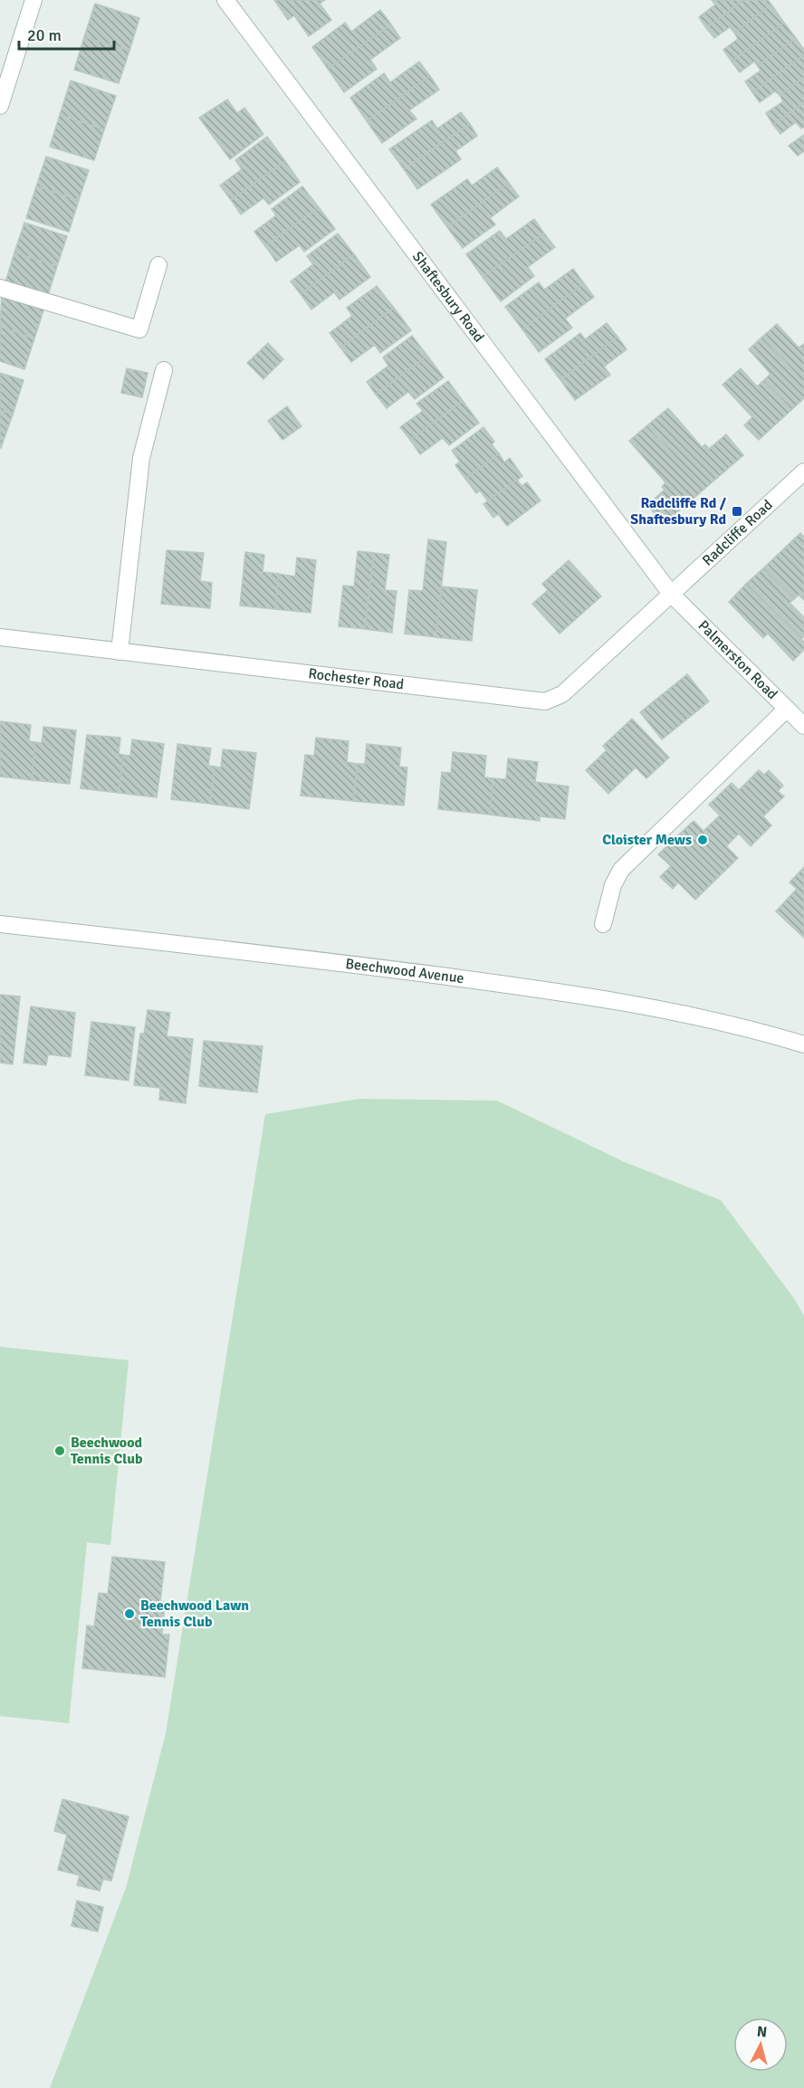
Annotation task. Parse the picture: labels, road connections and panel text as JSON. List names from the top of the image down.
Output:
{
  "streets": {
    "street": [
      "Shaftesbury Road",
      "Radcliffe Road",
      "Palmerston Road",
      "Rochester Road",
      "Beechwood Avenue"
    ]
  },
  "crossings": [
    ["Shaftesbury Road", "Radcliffe Road"],
    ["Shaftesbury Road", "Palmerston Road"],
    ["Shaftesbury Road", "Rochester Road"],
    ["Radcliffe Road", "Palmerston Road"],
    ["Radcliffe Road", "Rochester Road"],
    ["Palmerston Road", "Rochester Road"]
  ],
  "places": {
    "transit": ["Radcliffe Rd / Shaftesbury Rd"],
    "other": ["Cloister Mews", "Beechwood Tennis Club", "Beechwood Lawn Tennis Club"]
  },
  "scale_bar": "20 m",
  "north": "top"
}
